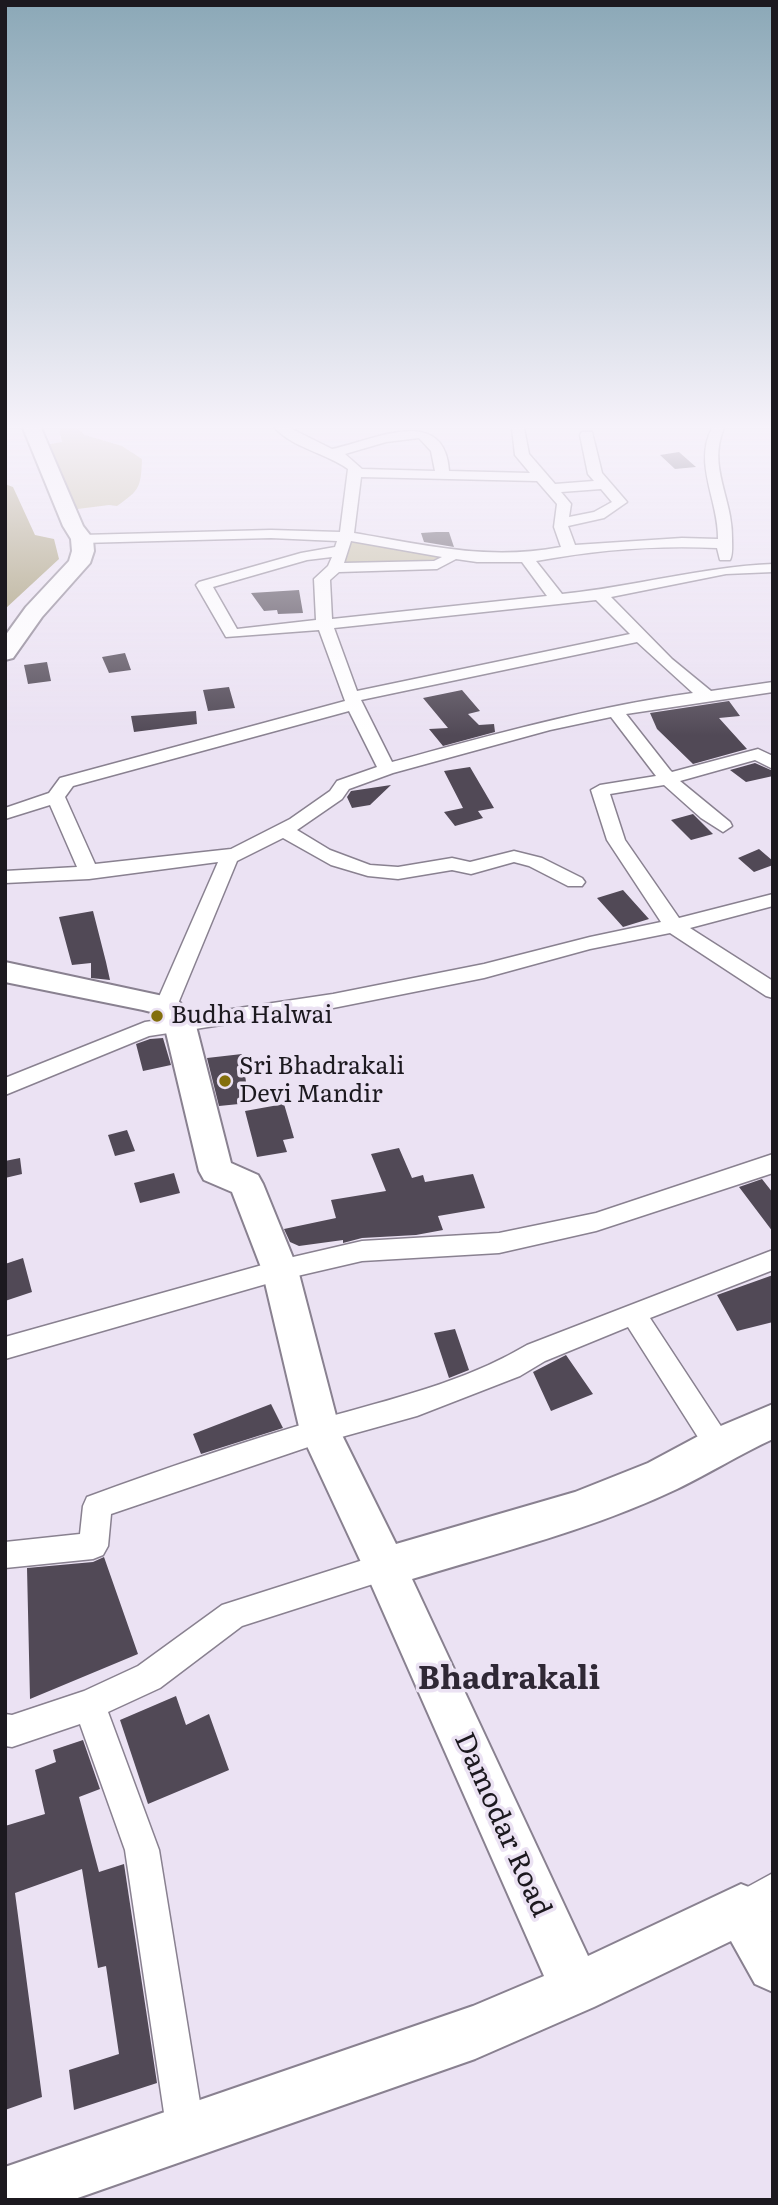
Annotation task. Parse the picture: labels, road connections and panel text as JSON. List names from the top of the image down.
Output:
{
  "streets": {
    "street": ["Damodar Road"]
  },
  "districts": ["Bhadrakali"],
  "places": ["Budha Halwai", "Sri Bhadrakali Devi Mandir"]
}
